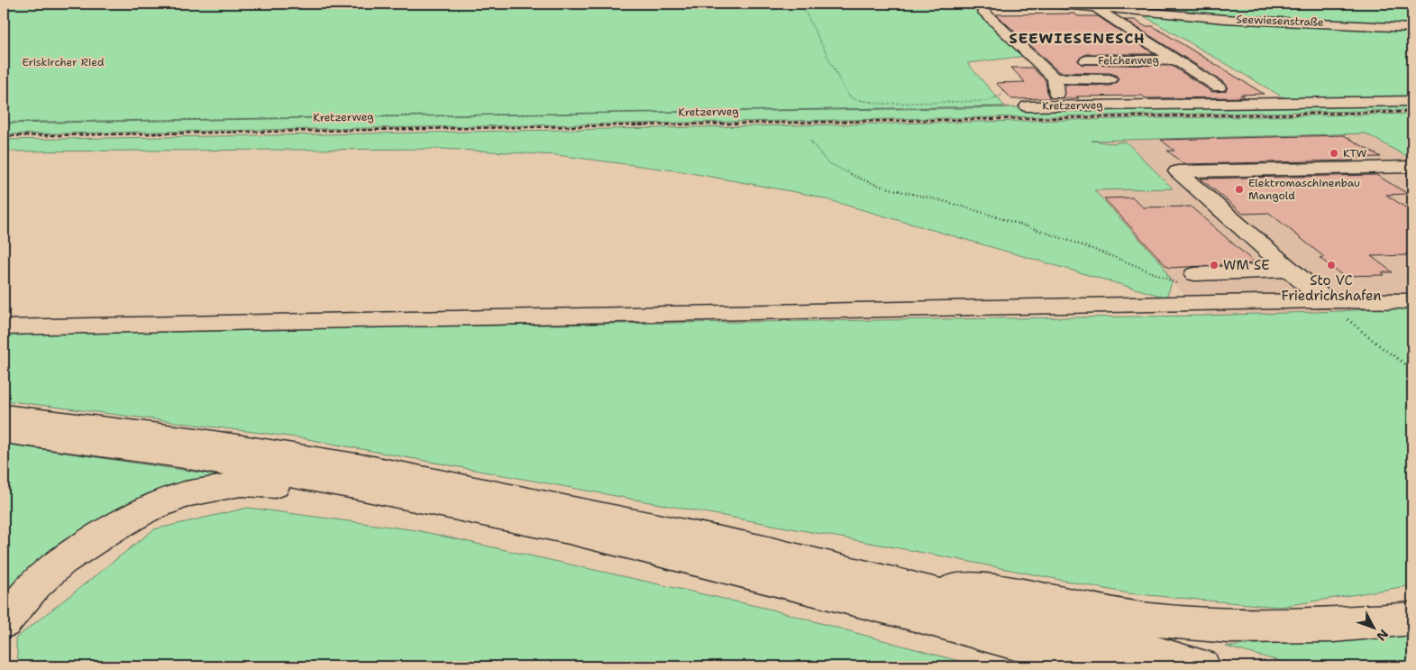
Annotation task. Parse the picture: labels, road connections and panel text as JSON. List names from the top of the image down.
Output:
{
  "streets": {
    "street": ["Seewiesenstraße", "Felchenweg", "Kretzerweg"]
  },
  "crossings": [
    ["Seewiesenstraße", "Felchenweg"],
    ["Felchenweg", "Kretzerweg"]
  ],
  "districts": ["SEEWIESENESCH"],
  "parks": ["Eriskircher Ried"],
  "places": [
    "KTW",
    "Elektromaschinenbau Mangold",
    "WM SE",
    "Sto VC Friedrichshafen"
  ],
  "north": "bottom right"
}
